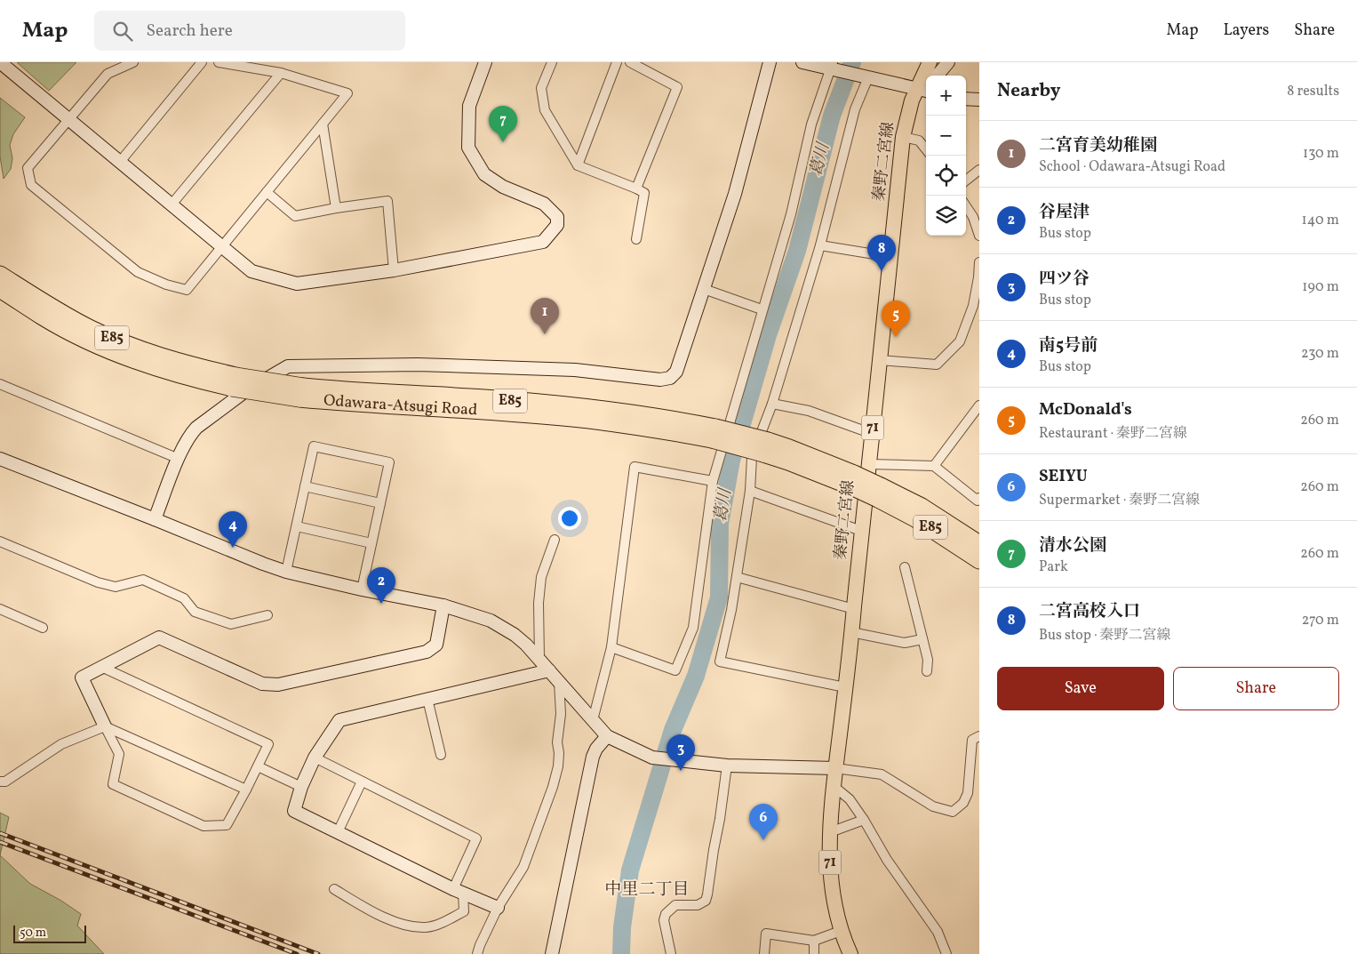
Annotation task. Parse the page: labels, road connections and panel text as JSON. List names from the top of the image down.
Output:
{
  "streets": {
    "highway": ["E85", "Odawara-Atsugi Road"],
    "main road": ["秦野二宮線", "71"]
  },
  "districts": ["中里二丁目"],
  "water": ["葛川"],
  "scale_bar": "50 m",
  "page": {
    "header": "Map",
    "search": "Search here",
    "nav": ["Map", "Layers", "Share"],
    "heading": ["Nearby", "8 results"],
    "map_buttons": ["+", "−"],
    "pins": [
      "7",
      "8",
      "1",
      "5",
      "4",
      "2",
      "3",
      "6"
    ],
    "list": [
      {
        "mark": "1",
        "name": "二宮育美幼稚園",
        "note": "School · Odawara-Atsugi Road",
        "value": "130 m"
      },
      {
        "mark": "2",
        "name": "谷屋津",
        "note": "Bus stop",
        "value": "140 m"
      },
      {
        "mark": "3",
        "name": "四ツ谷",
        "note": "Bus stop",
        "value": "190 m"
      },
      {
        "mark": "4",
        "name": "南5号前",
        "note": "Bus stop",
        "value": "230 m"
      },
      {
        "mark": "5",
        "name": "McDonald's",
        "note": "Restaurant · 秦野二宮線",
        "value": "260 m"
      },
      {
        "mark": "6",
        "name": "SEIYU",
        "note": "Supermarket · 秦野二宮線",
        "value": "260 m"
      },
      {
        "mark": "7",
        "name": "清水公園",
        "note": "Park",
        "value": "260 m"
      },
      {
        "mark": "8",
        "name": "二宮高校入口",
        "note": "Bus stop · 秦野二宮線",
        "value": "270 m"
      }
    ],
    "buttons": ["Save", "Share"],
    "scale": "50 m"
  }
}
